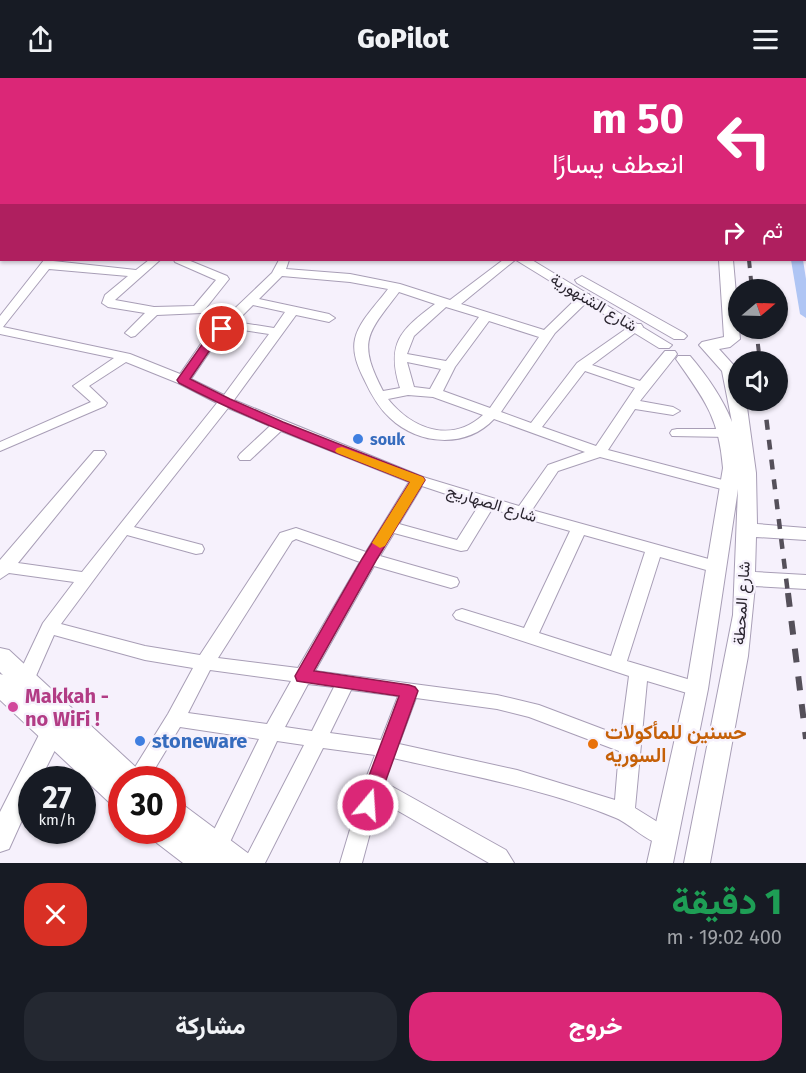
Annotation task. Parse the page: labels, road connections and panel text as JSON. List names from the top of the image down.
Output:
{
  "streets": {
    "street": ["شارع الشنهورية", "شارع الصهاريج", "شارع المحطة"]
  },
  "crossings": [
    ["شارع الشنهورية", "شارع المحطة"],
    ["شارع الصهاريج", "شارع المحطة"]
  ],
  "places": [
    "souk",
    "Makkah - no WiFi !",
    "stoneware",
    "حسنين للمأكولات السوريه"
  ],
  "north": "right",
  "page": {
    "header": "GoPilot",
    "turn": ["50 m", "انعطف يسارًا"],
    "then": "ثم",
    "speed": "27 km/h",
    "limit": "30",
    "heading": ["1 دقيقة", "400 m · 19:02"],
    "buttons": ["خروج", "مشاركة"]
  }
}
